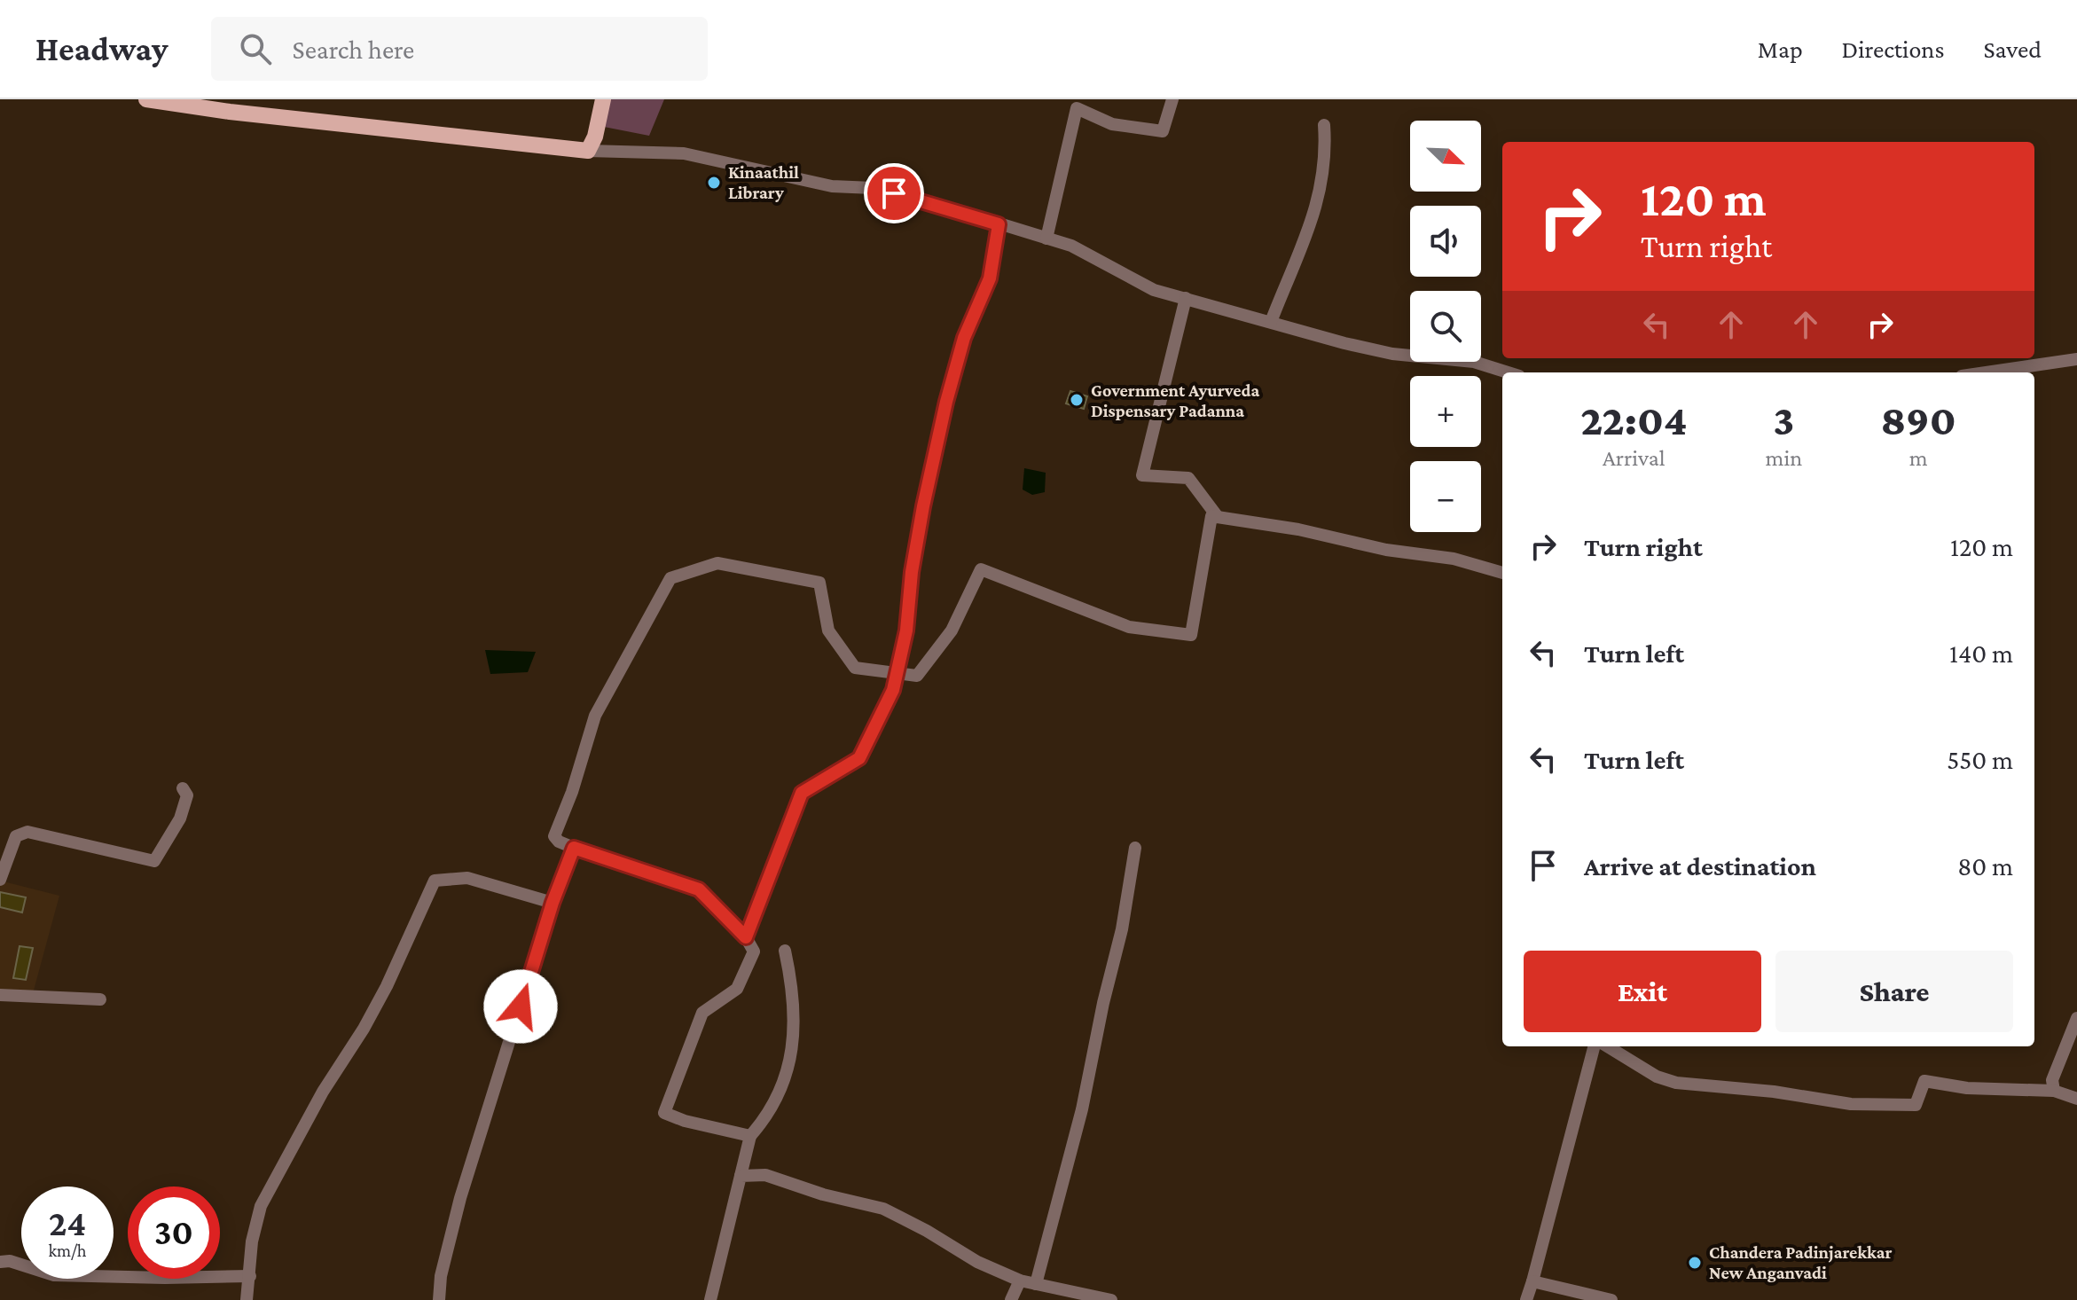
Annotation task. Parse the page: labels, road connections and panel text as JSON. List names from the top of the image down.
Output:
{
  "places": ["Kinaathil Library", "Government Ayurveda Dispensary Padanna", "Chandera Padinjarekkar New Anganvadi"],
  "north": "bottom right",
  "page": {
    "header": "Headway",
    "search": "Search here",
    "nav": ["Map", "Directions", "Saved"],
    "map_buttons": ["+", "−"],
    "turn": ["120 m", "Turn right"],
    "eta": [
      "22:04",
      "Arrival",
      "3",
      "min",
      "890",
      "m"
    ],
    "list": [
      {
        "name": "Turn right",
        "value": "120 m"
      },
      {
        "name": "Turn left",
        "value": "140 m"
      },
      {
        "name": "Turn left",
        "value": "550 m"
      },
      {
        "name": "Arrive at destination",
        "value": "80 m"
      }
    ],
    "buttons": ["Exit", "Share"],
    "speed": "24 km/h",
    "limit": "30"
  }
}
